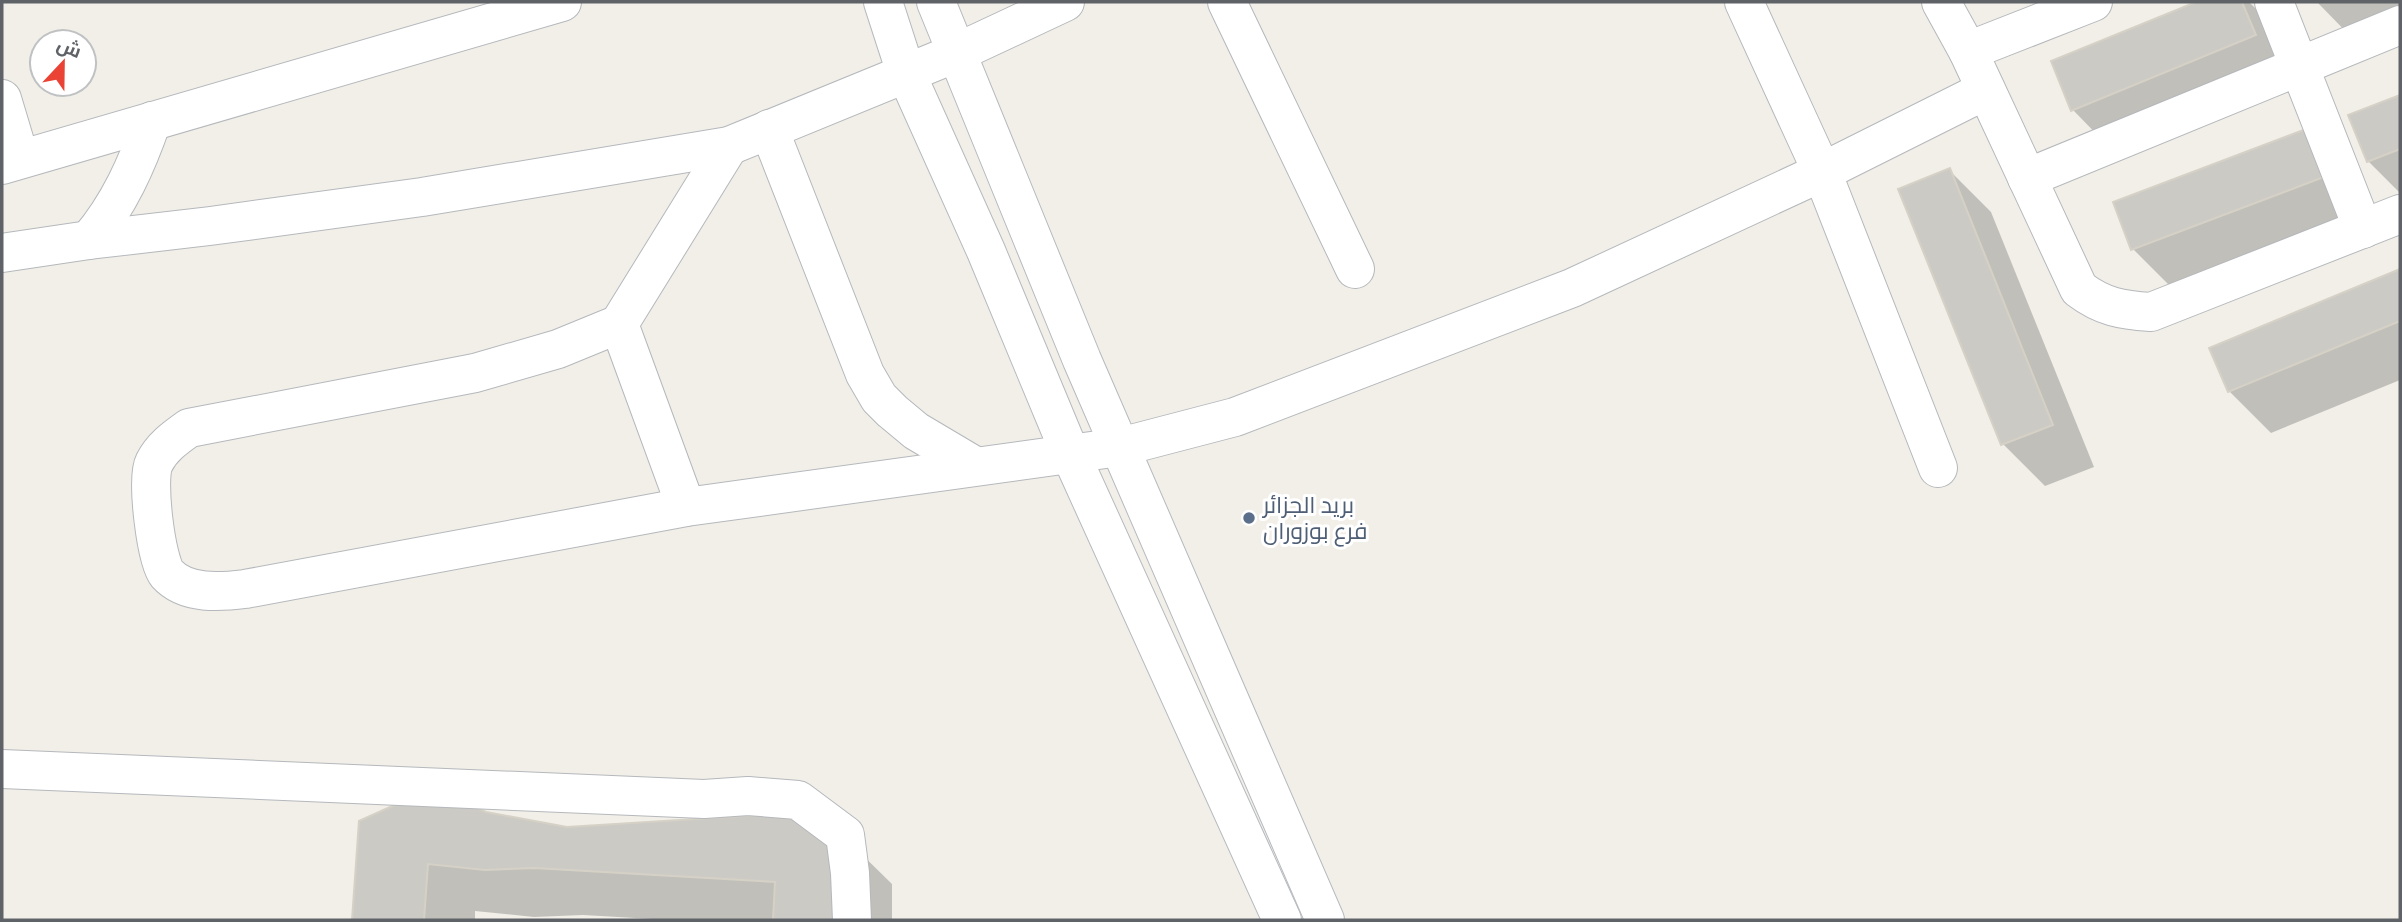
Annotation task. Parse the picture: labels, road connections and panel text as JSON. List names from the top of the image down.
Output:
{
  "places": ["بريد الجزائر فرع بوزوران"],
  "north": "top"
}
